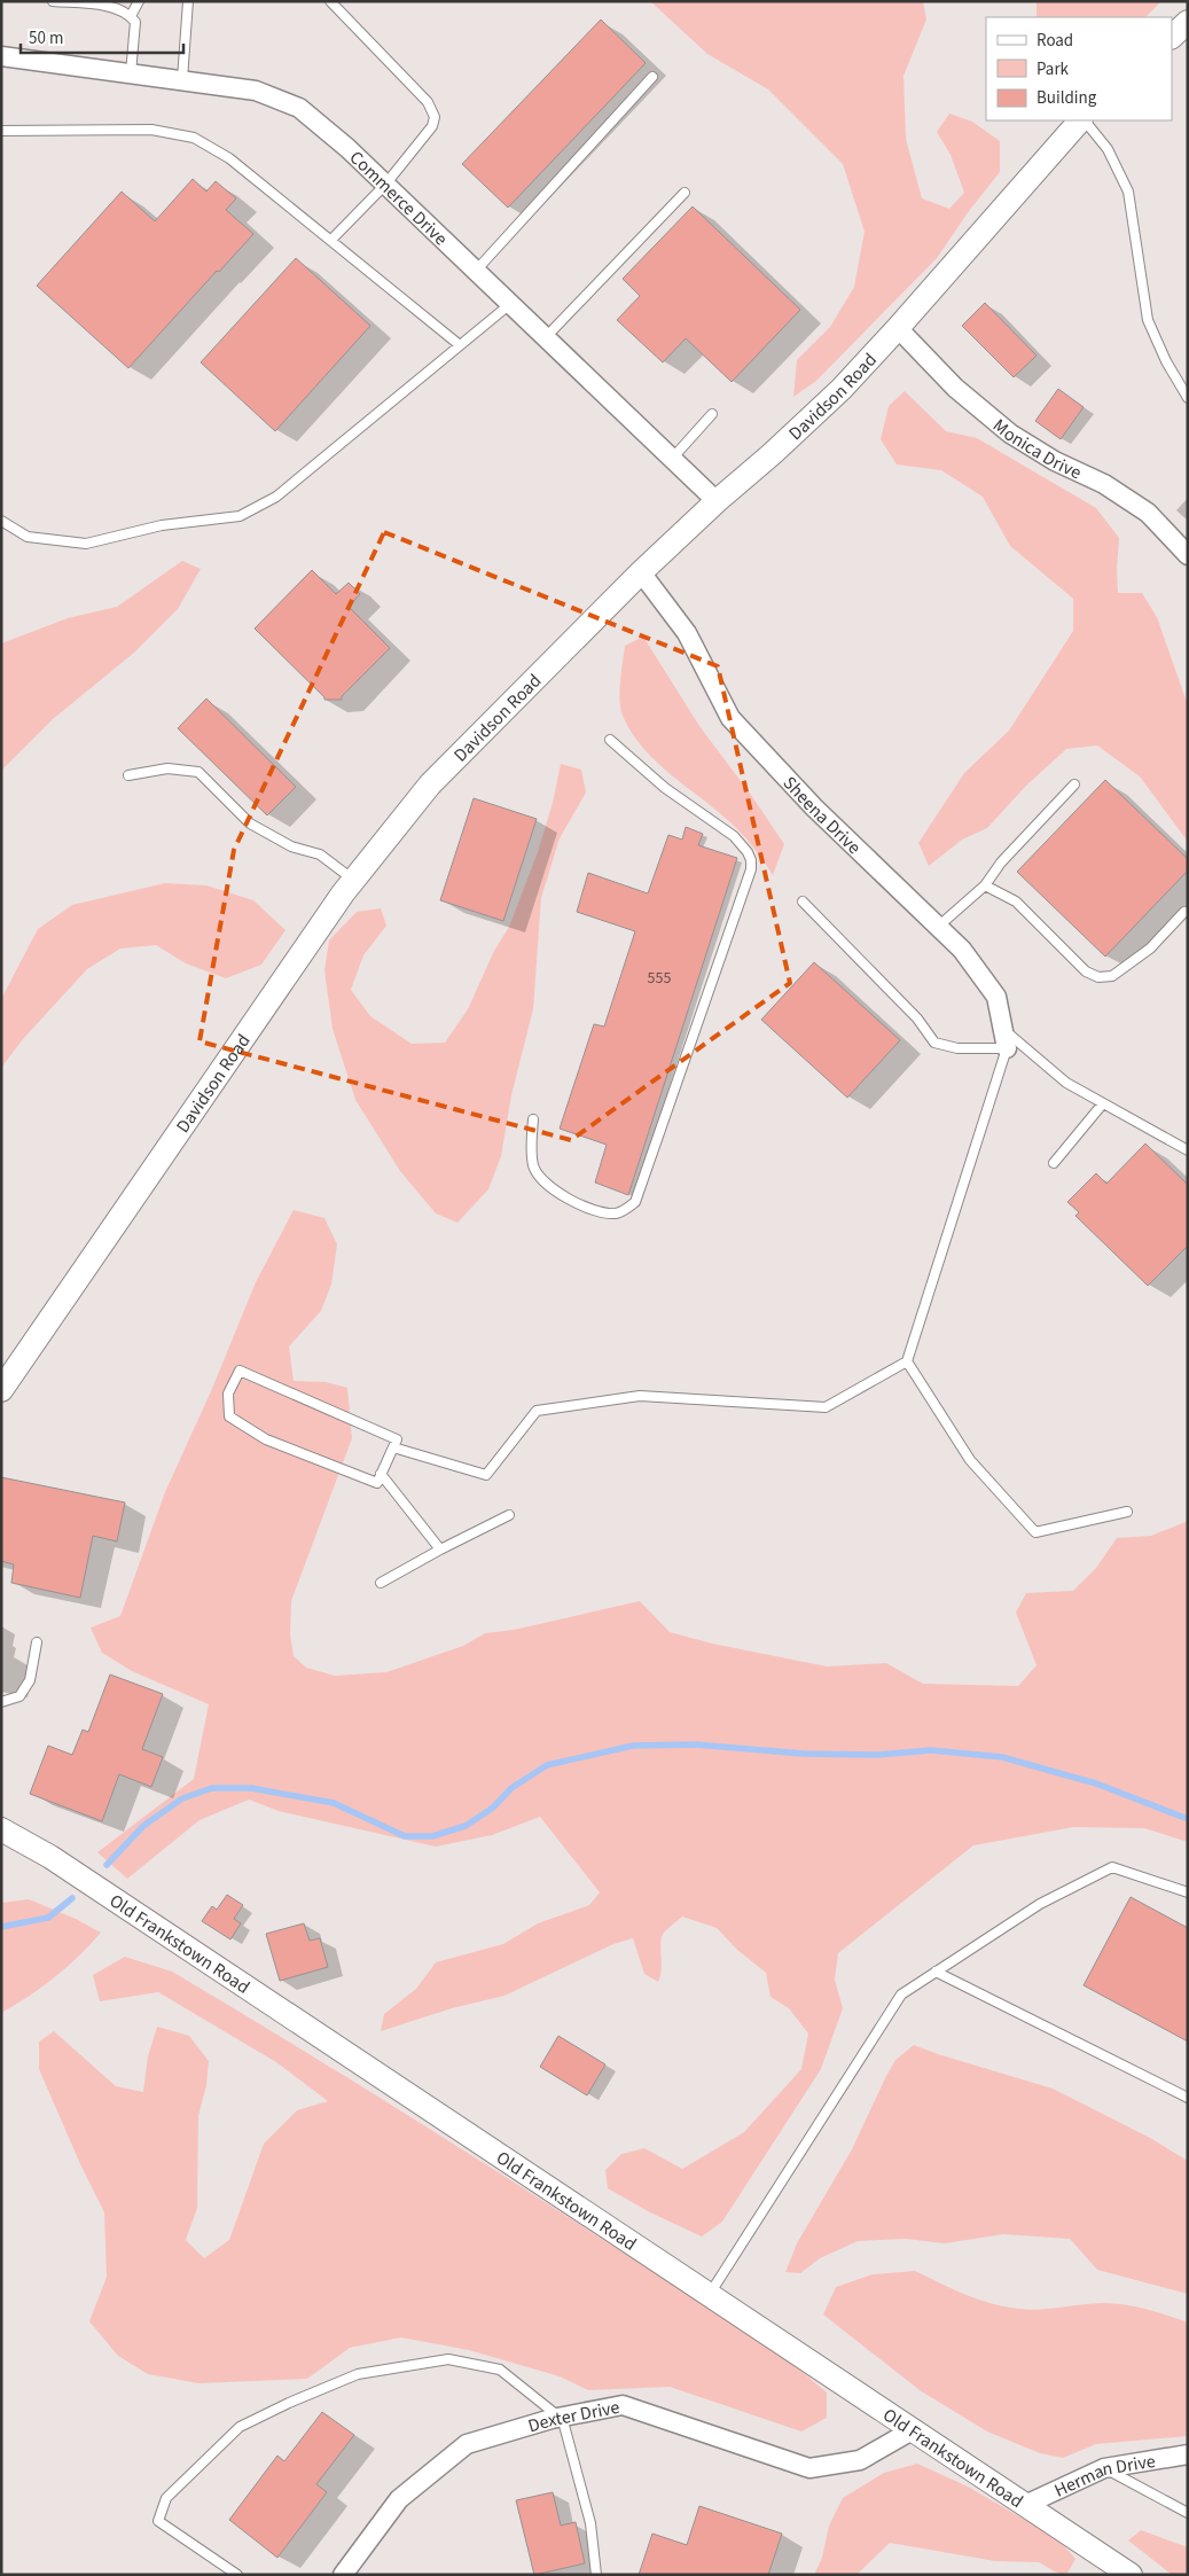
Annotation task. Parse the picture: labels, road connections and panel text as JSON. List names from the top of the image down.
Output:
{
  "streets": {
    "street": [
      "Commerce Drive",
      "Davidson Road",
      "Monica Drive",
      "Sheena Drive",
      "Old Frankstown Road",
      "Dexter Drive",
      "Herman Drive"
    ]
  },
  "crossings": [
    ["Commerce Drive", "Davidson Road"],
    ["Davidson Road", "Monica Drive"],
    ["Davidson Road", "Sheena Drive"],
    ["Old Frankstown Road", "Dexter Drive"],
    ["Old Frankstown Road", "Herman Drive"]
  ],
  "house_numbers": ["555"],
  "legend": ["Road", "Park", "Building"],
  "scale_bar": "50 m"
}
